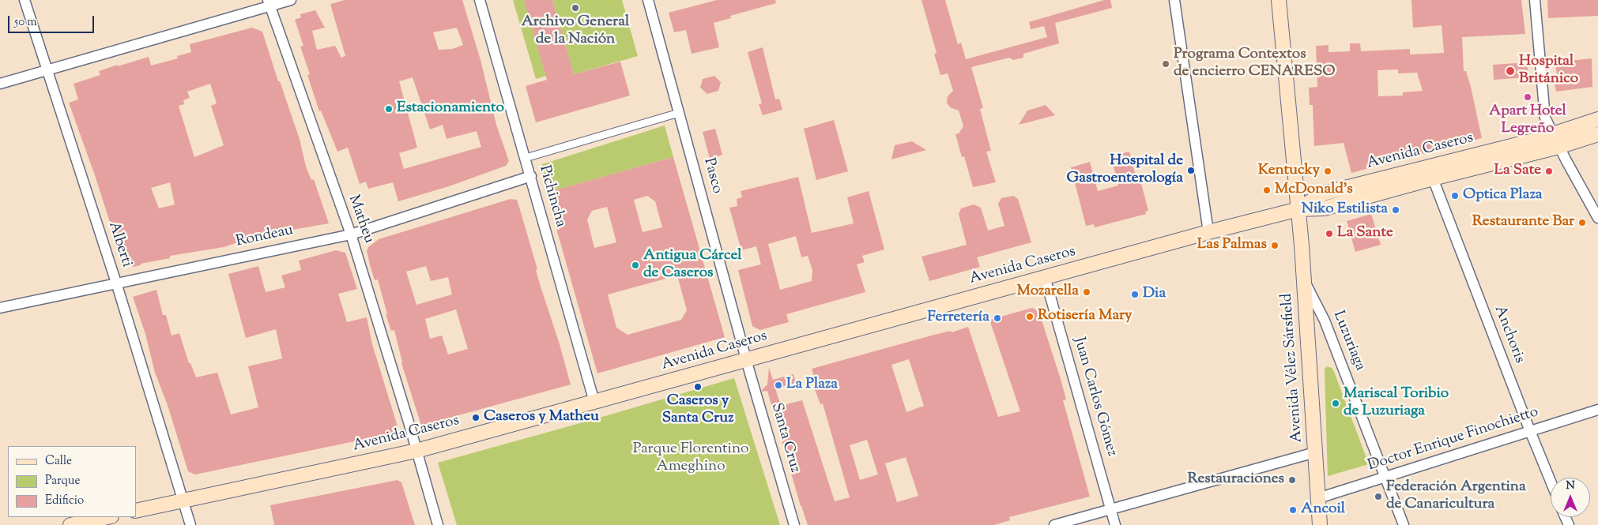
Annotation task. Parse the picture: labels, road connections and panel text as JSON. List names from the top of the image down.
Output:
{
  "streets": {
    "main road": ["Avenida Caseros", "Avenida Vélez Sársfield"],
    "street": [
      "Pasco",
      "Pichincha",
      "Matheu",
      "Rondeau",
      "Alberti",
      "Anchoris",
      "Luzuriaga",
      "Juan Carlos Gómez",
      "Santa Cruz",
      "Doctor Enrique Finochietto"
    ]
  },
  "crossings": [
    ["Avenida Caseros", "Pasco"],
    ["Avenida Caseros", "Pichincha"],
    ["Avenida Caseros", "Matheu"],
    ["Avenida Caseros", "Alberti"],
    ["Avenida Caseros", "Anchoris"],
    ["Avenida Caseros", "Avenida Vélez Sársfield"],
    ["Avenida Caseros", "Juan Carlos Gómez"],
    ["Avenida Caseros", "Santa Cruz"],
    ["Pasco", "Santa Cruz"],
    ["Pichincha", "Rondeau"],
    ["Matheu", "Rondeau"],
    ["Rondeau", "Alberti"],
    ["Anchoris", "Doctor Enrique Finochietto"],
    ["Luzuriaga", "Avenida Vélez Sársfield"],
    ["Luzuriaga", "Doctor Enrique Finochietto"],
    ["Avenida Vélez Sársfield", "Doctor Enrique Finochietto"]
  ],
  "parks": ["Parque Florentino Ameghino"],
  "places": [
    "Archivo General de la Nación",
    "Programa Contextos de encierro CENARESO",
    "Hospital Británico",
    "Apart Hotel Legreño",
    "Estacionamiento",
    "Hospital de Gastroenterología",
    "Kentucky",
    "La Sate",
    "McDonald's",
    "Optica Plaza",
    "Niko Estilista",
    "Restaurante Bar",
    "La Sante",
    "Las Palmas",
    "Antigua Cárcel de Caseros",
    "Mozarella",
    "Dia",
    "Rotisería Mary",
    "Ferretería",
    "La Plaza",
    "Caseros y Santa Cruz",
    "Mariscal Toribio de Luzuriaga",
    "Caseros y Matheu",
    "Restauraciones",
    "Federación Argentina de Canaricultura",
    "Ancoil"
  ],
  "legend": ["Calle", "Parque", "Edificio"],
  "scale_bar": "50 m",
  "north": "top"
}
